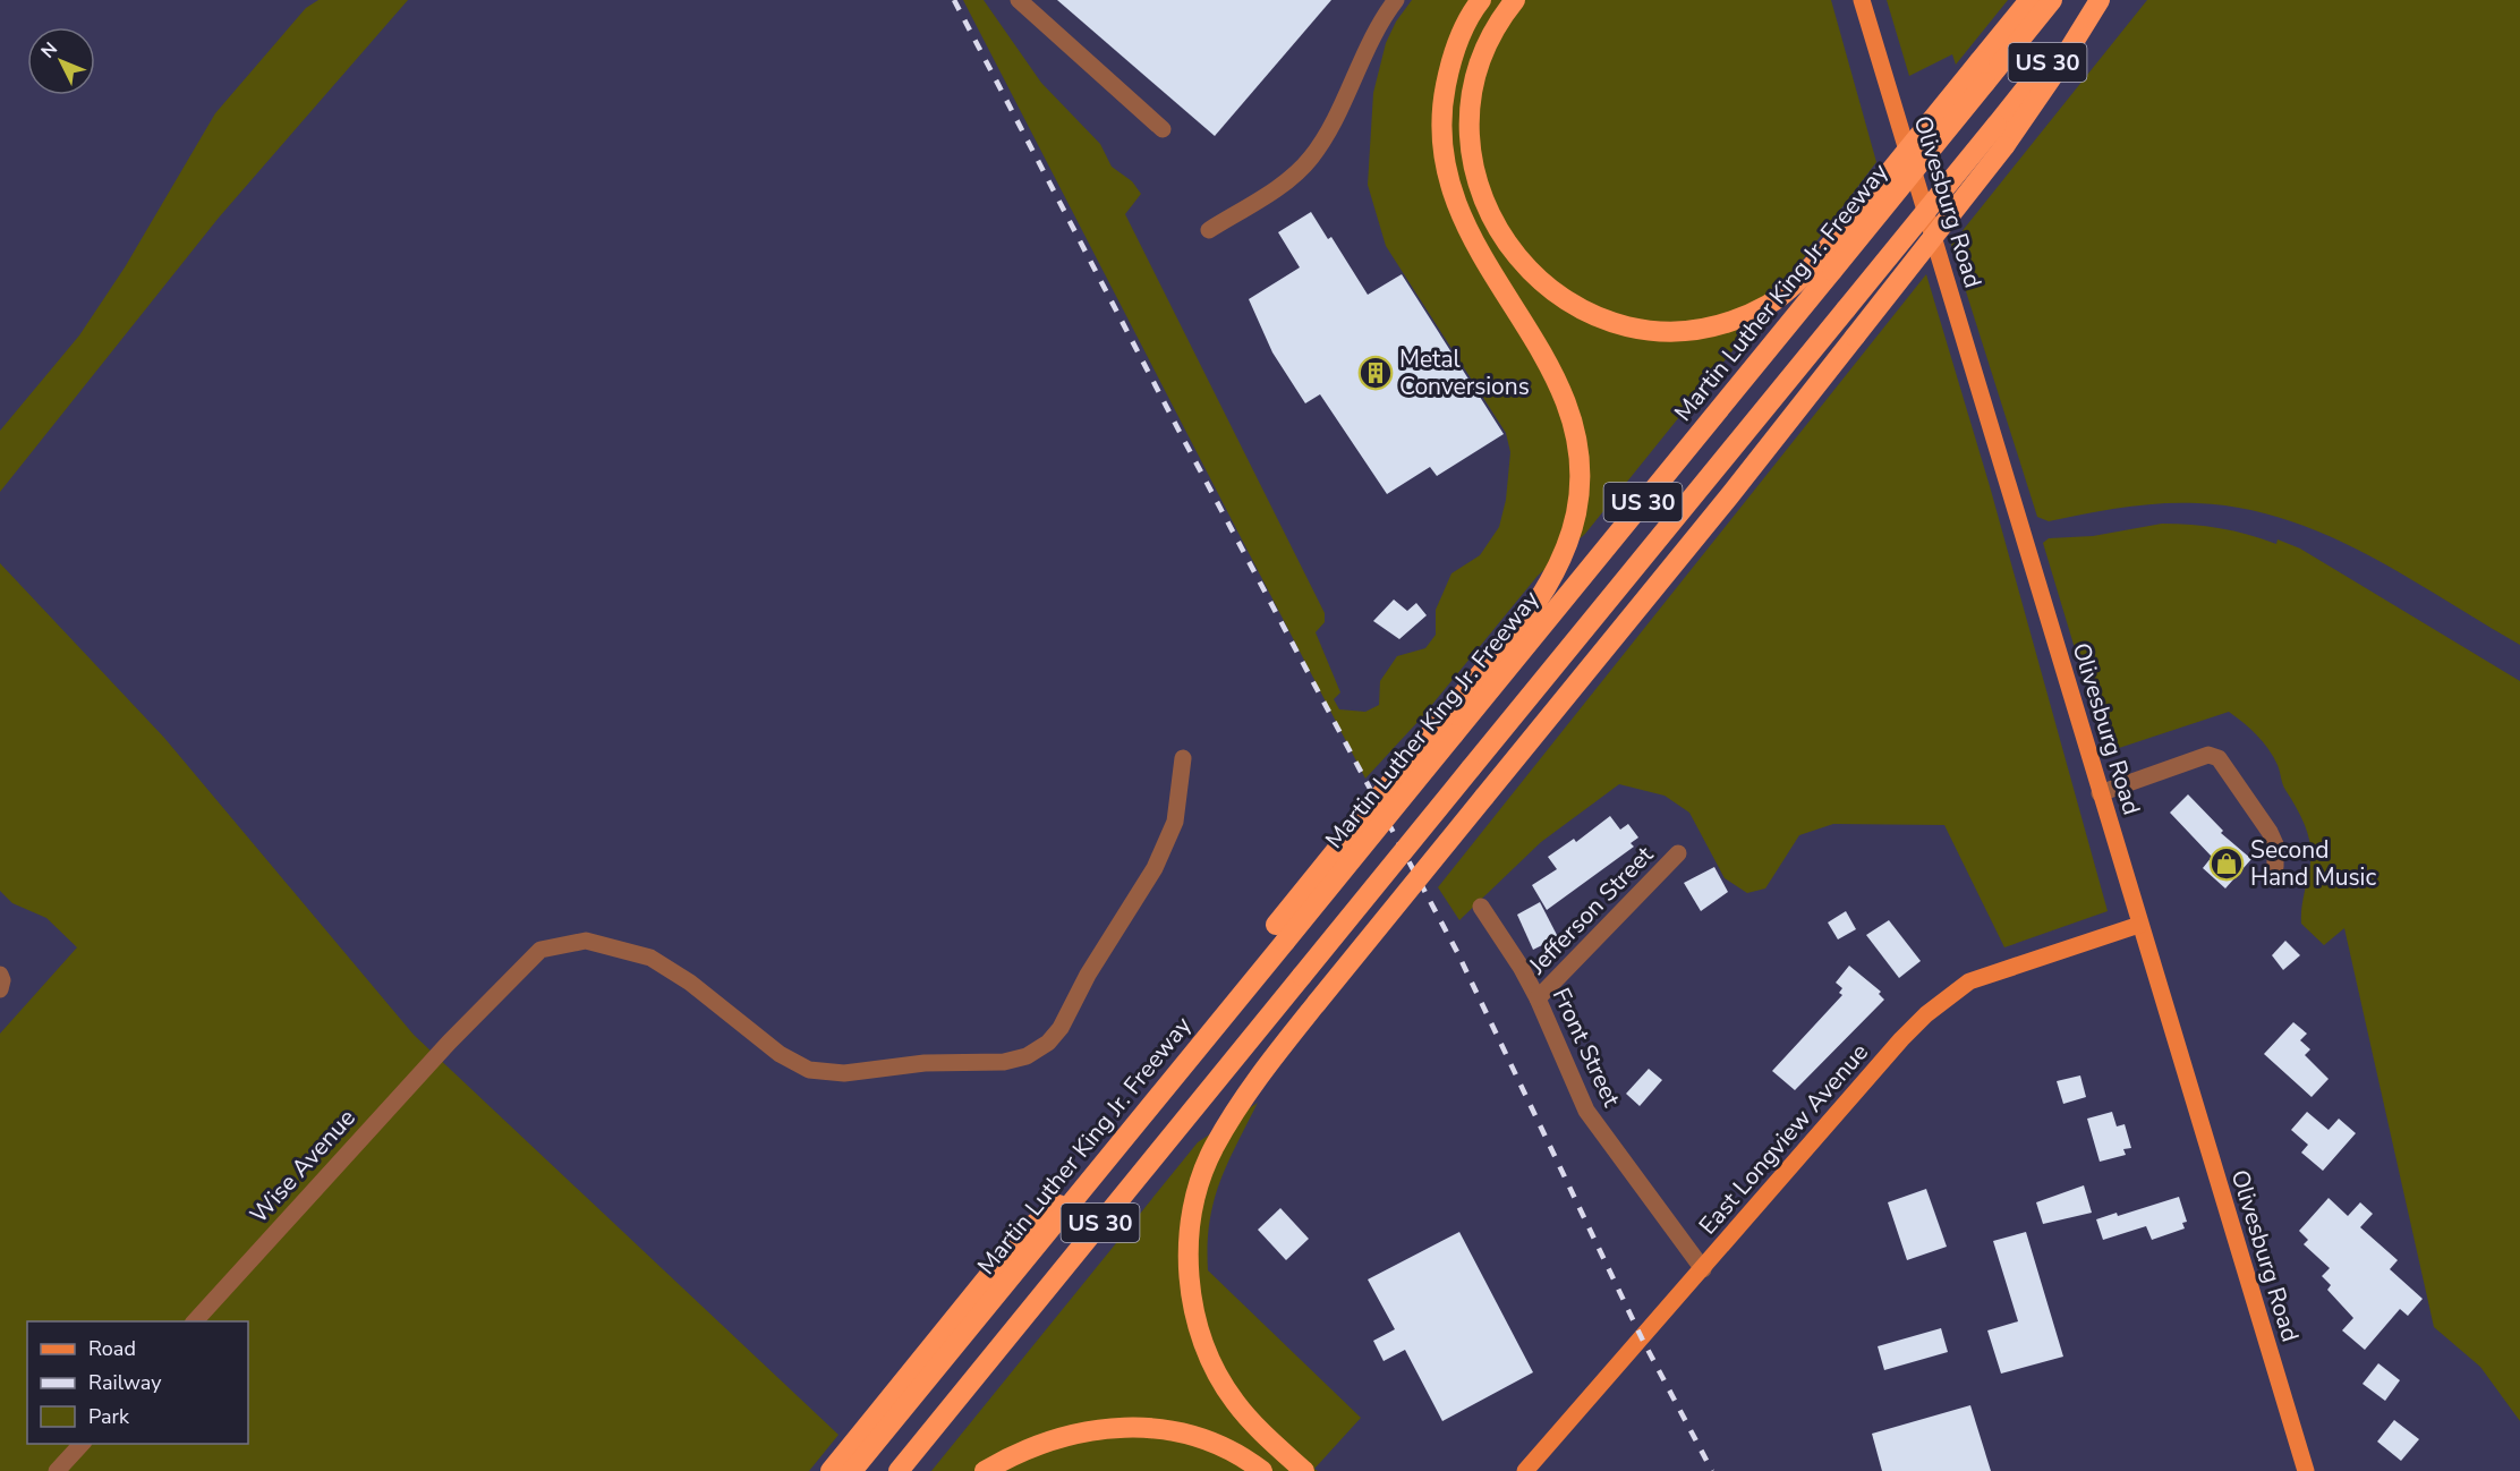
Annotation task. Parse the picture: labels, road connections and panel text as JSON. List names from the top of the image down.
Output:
{
  "streets": {
    "highway": ["US 30", "Martin Luther King Jr. Freeway"],
    "main road": ["Olivesburg Road", "East Longview Avenue"],
    "street": ["Jefferson Street", "Front Street", "Wise Avenue"]
  },
  "crossings": [
    ["Olivesburg Road", "East Longview Avenue"],
    ["Jefferson Street", "Front Street"],
    ["Front Street", "East Longview Avenue"]
  ],
  "places": {
    "building": ["Metal Conversions"],
    "shop": ["Second Hand Music"]
  },
  "legend": ["Road", "Railway", "Park"],
  "north": "top left"
}
